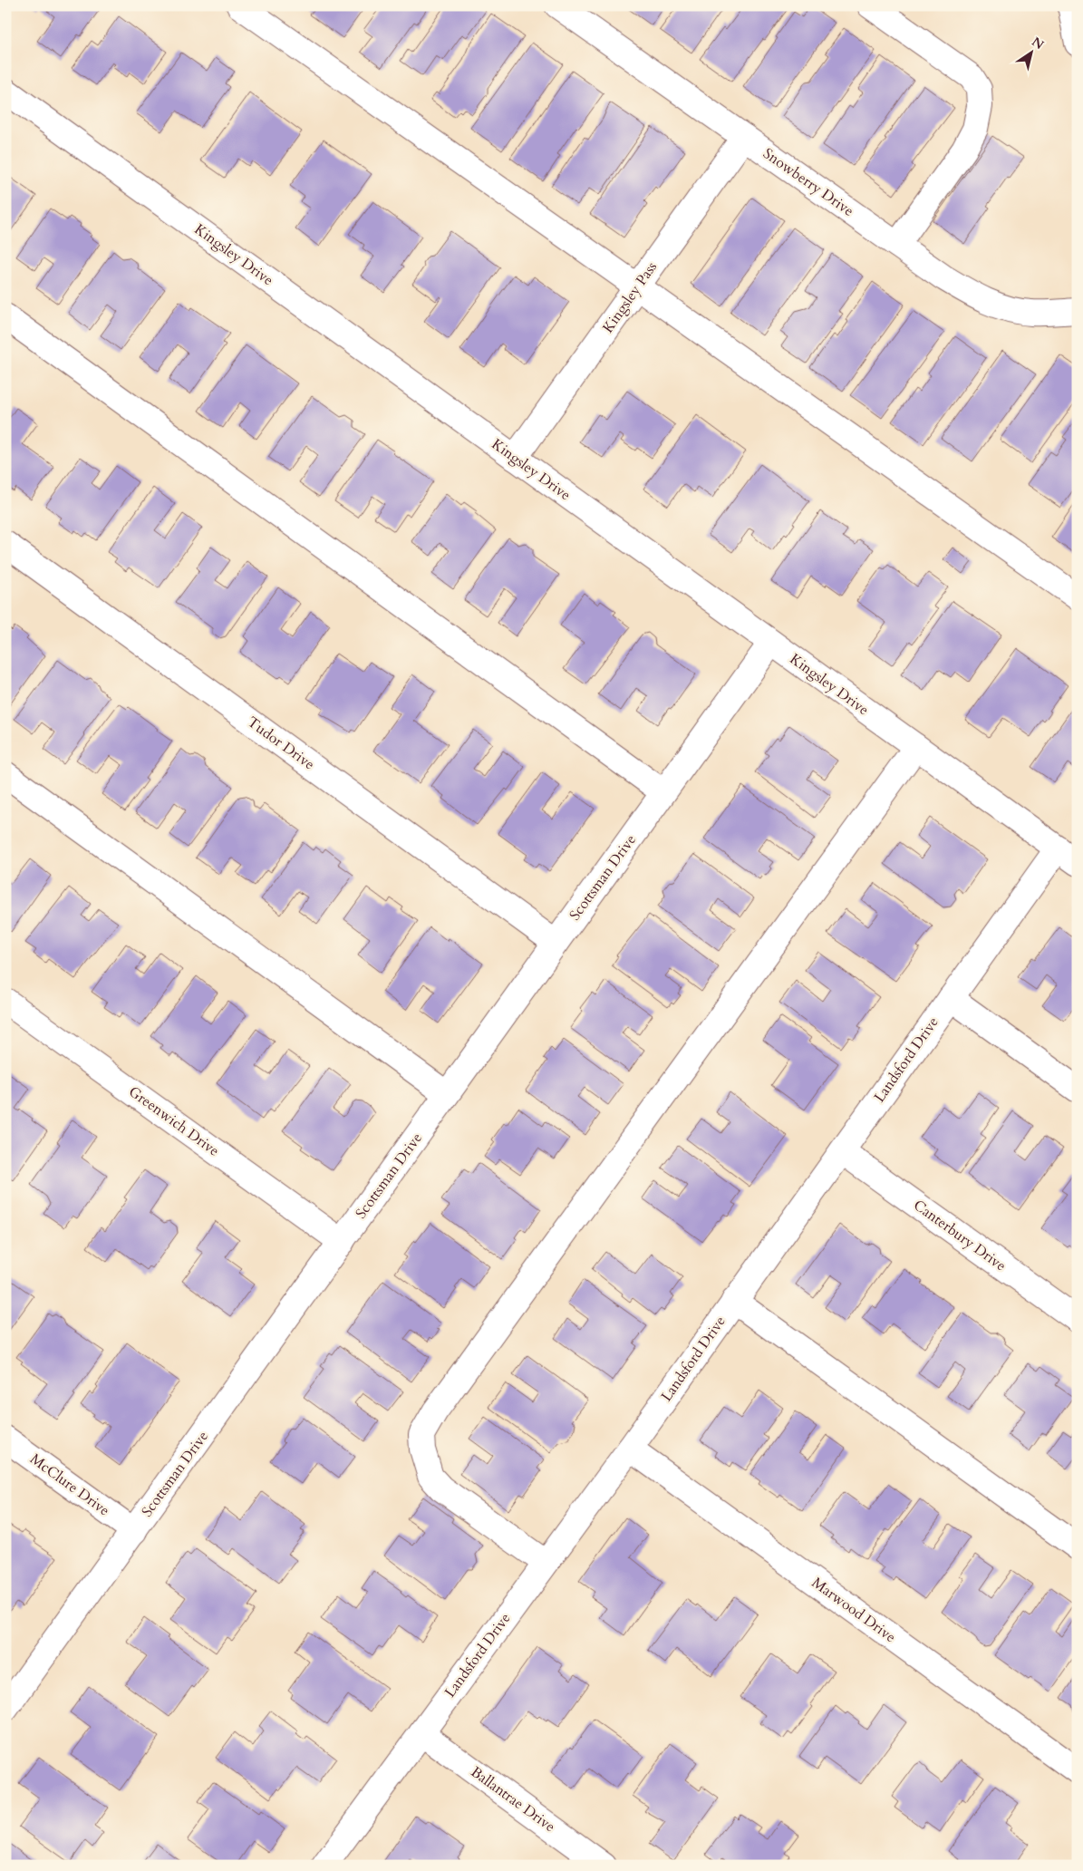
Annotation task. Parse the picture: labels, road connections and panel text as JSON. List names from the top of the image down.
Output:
{
  "streets": {
    "street": [
      "Snowberry Drive",
      "Kingsley Drive",
      "Kingsley Pass",
      "Tudor Drive",
      "Scottsman Drive",
      "Landsford Drive",
      "Greenwich Drive",
      "Canterbury Drive",
      "McClure Drive",
      "Marwood Drive",
      "Ballantrae Drive"
    ]
  },
  "crossings": [
    ["Snowberry Drive", "Kingsley Pass"],
    ["Kingsley Drive", "Kingsley Pass"],
    ["Kingsley Drive", "Scottsman Drive"],
    ["Kingsley Drive", "Landsford Drive"],
    ["Tudor Drive", "Scottsman Drive"],
    ["Scottsman Drive", "Greenwich Drive"],
    ["Scottsman Drive", "McClure Drive"],
    ["Landsford Drive", "Canterbury Drive"],
    ["Landsford Drive", "Marwood Drive"],
    ["Landsford Drive", "Ballantrae Drive"]
  ],
  "north": "top right"
}
